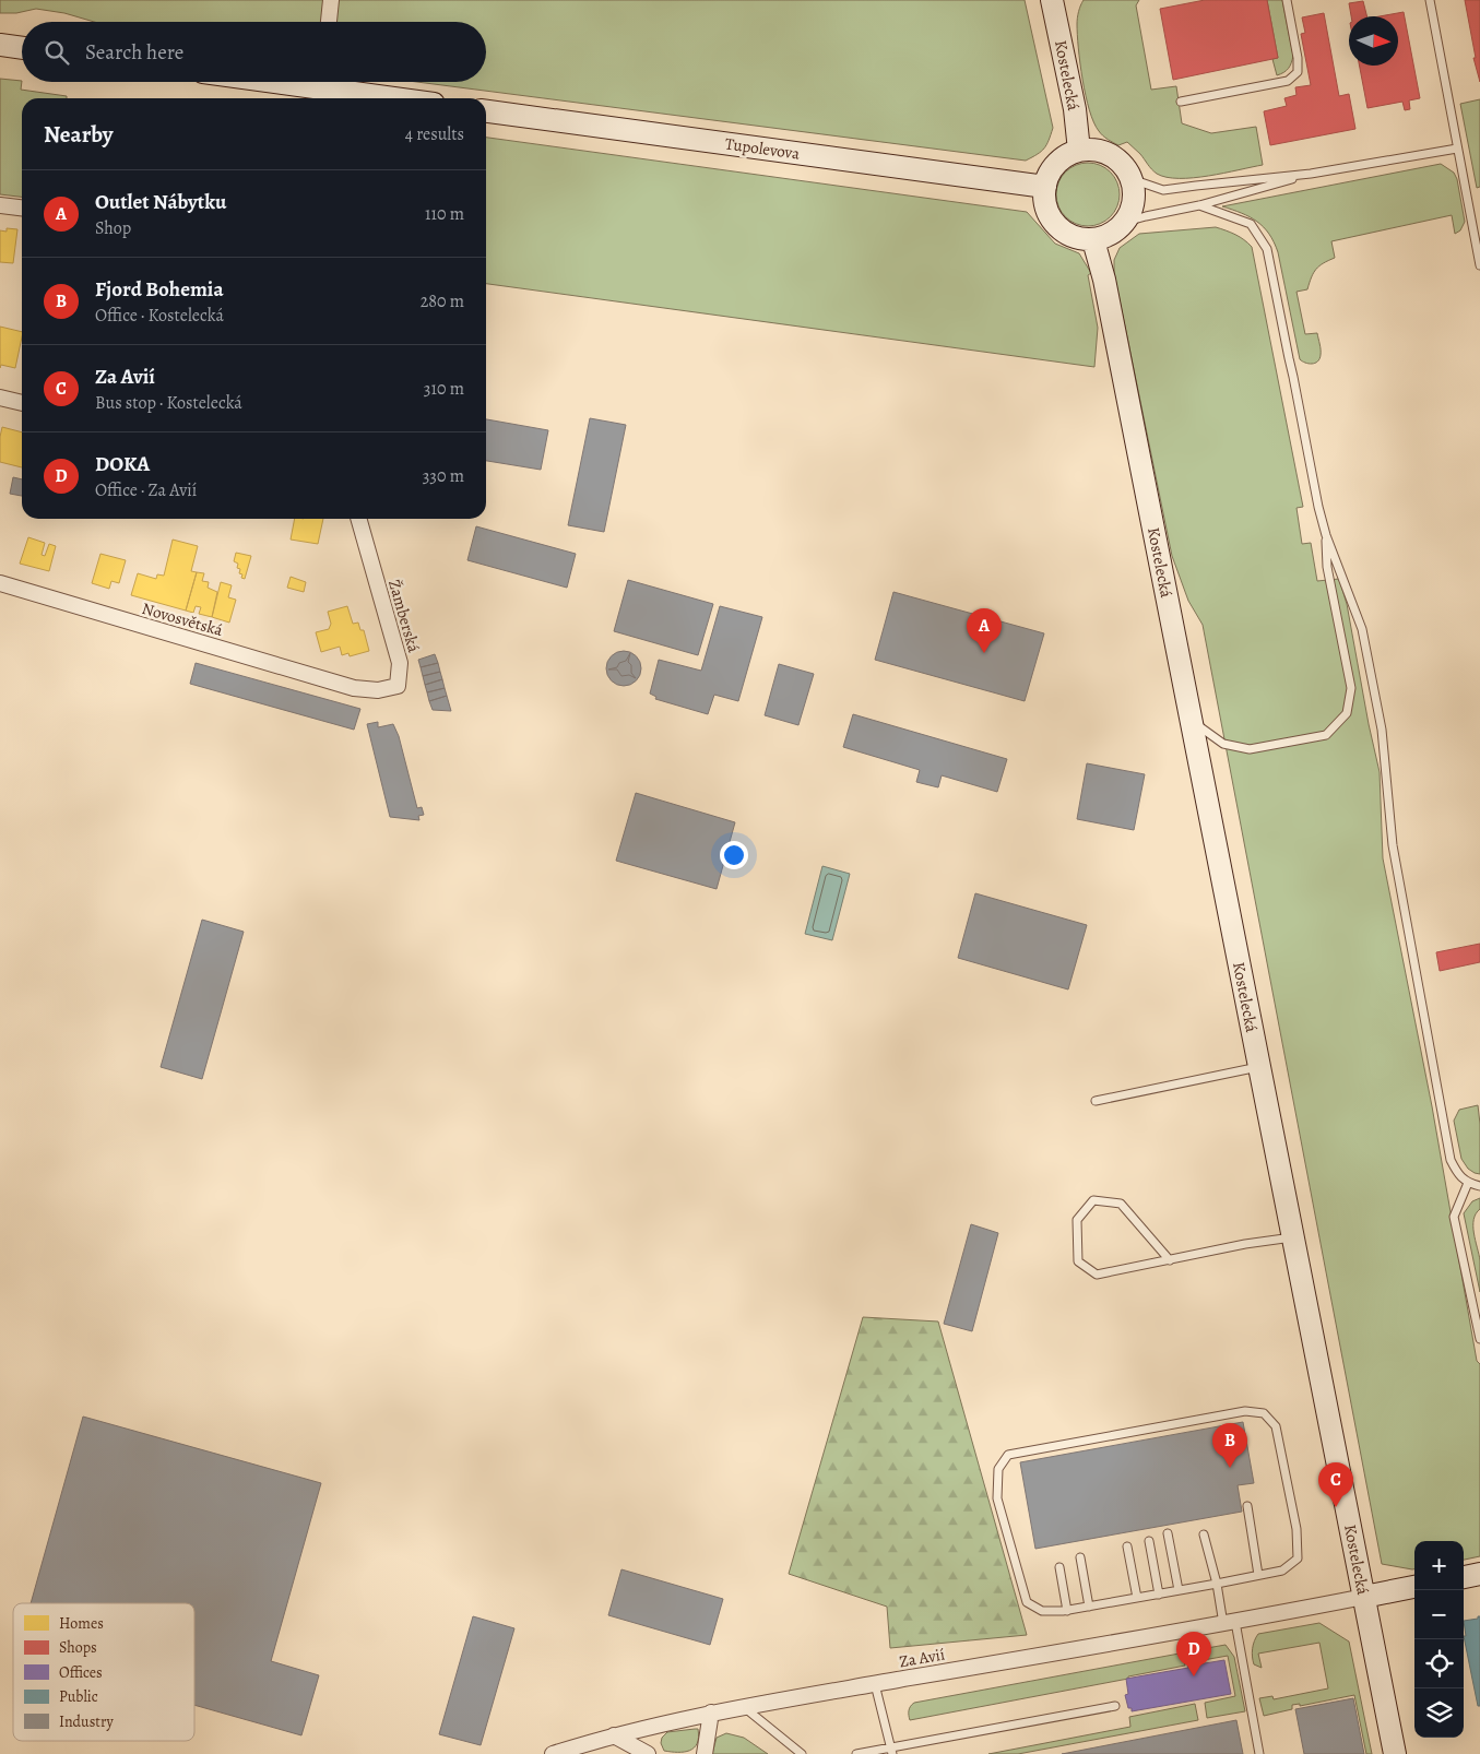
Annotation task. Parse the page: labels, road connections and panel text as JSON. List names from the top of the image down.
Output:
{
  "streets": {
    "street": [
      "Kostelecká",
      "Tupolevova",
      "Žamberská",
      "Novosvětská",
      "Za Avií"
    ]
  },
  "crossings": [
    ["Kostelecká", "Tupolevova"],
    ["Kostelecká", "Za Avií"],
    ["Žamberská", "Novosvětská"]
  ],
  "legend": [
    "Homes",
    "Shops",
    "Offices",
    "Public",
    "Industry"
  ],
  "north": "right",
  "page": {
    "search": "Search here",
    "heading": ["Nearby", "4 results"],
    "list": [
      {
        "mark": "A",
        "name": "Outlet Nábytku",
        "note": "Shop",
        "value": "110 m"
      },
      {
        "mark": "B",
        "name": "Fjord Bohemia",
        "note": "Office · Kostelecká",
        "value": "280 m"
      },
      {
        "mark": "C",
        "name": "Za Avií",
        "note": "Bus stop · Kostelecká",
        "value": "310 m"
      },
      {
        "mark": "D",
        "name": "DOKA",
        "note": "Office · Za Avií",
        "value": "330 m"
      }
    ],
    "pins": [
      "A",
      "B",
      "C",
      "D"
    ],
    "map_buttons": ["+", "−"]
  }
}
